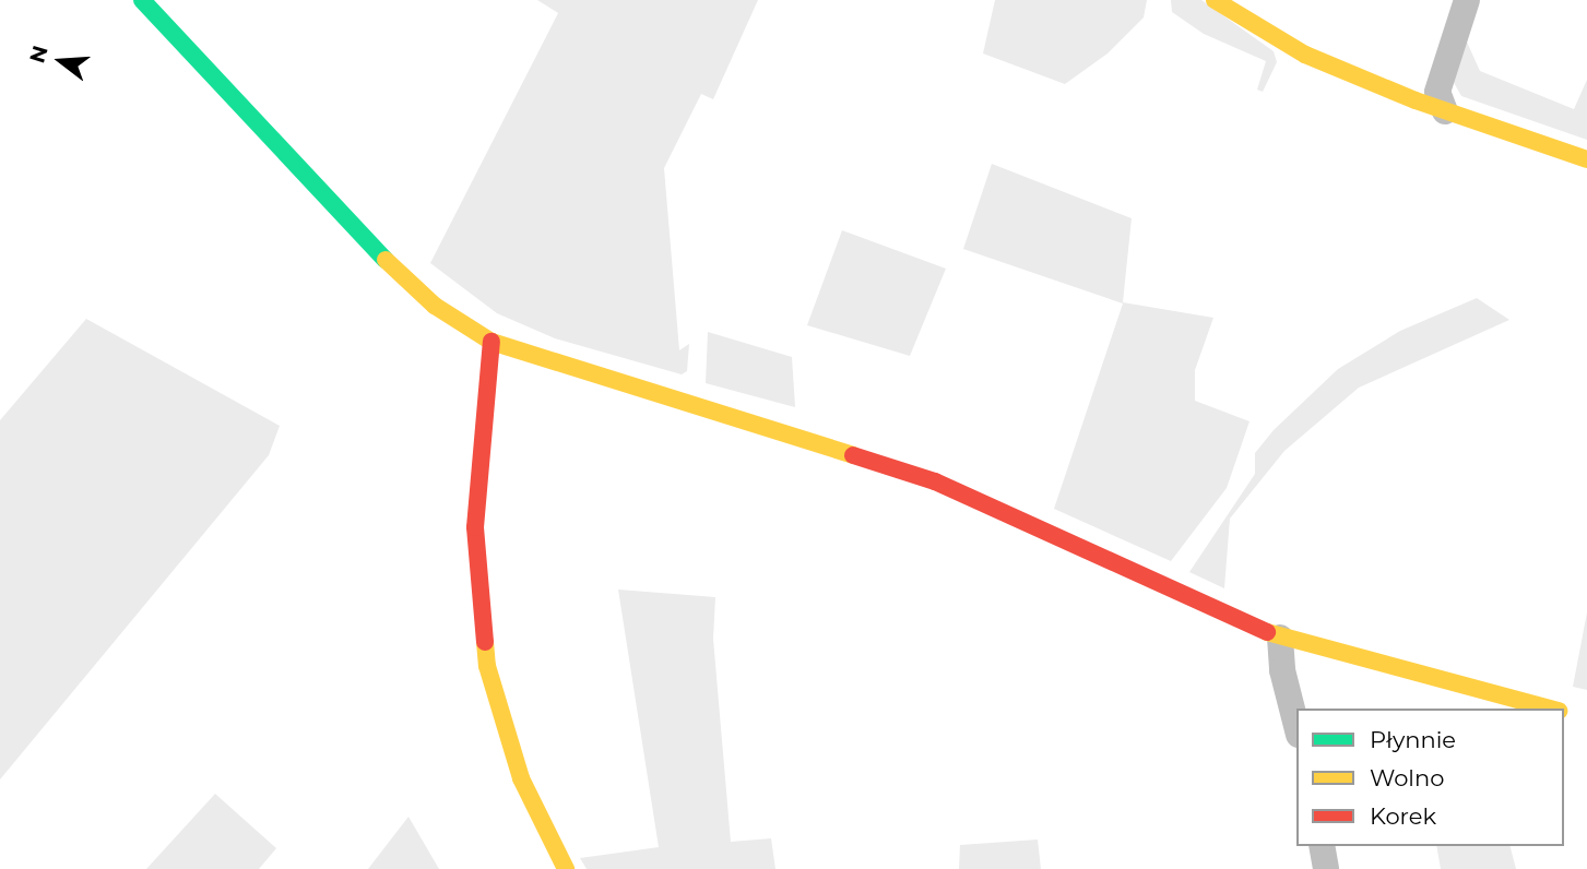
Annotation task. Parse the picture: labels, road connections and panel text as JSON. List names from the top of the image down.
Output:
{
  "legend": ["Płynnie", "Wolno", "Korek"],
  "north": "left"
}
